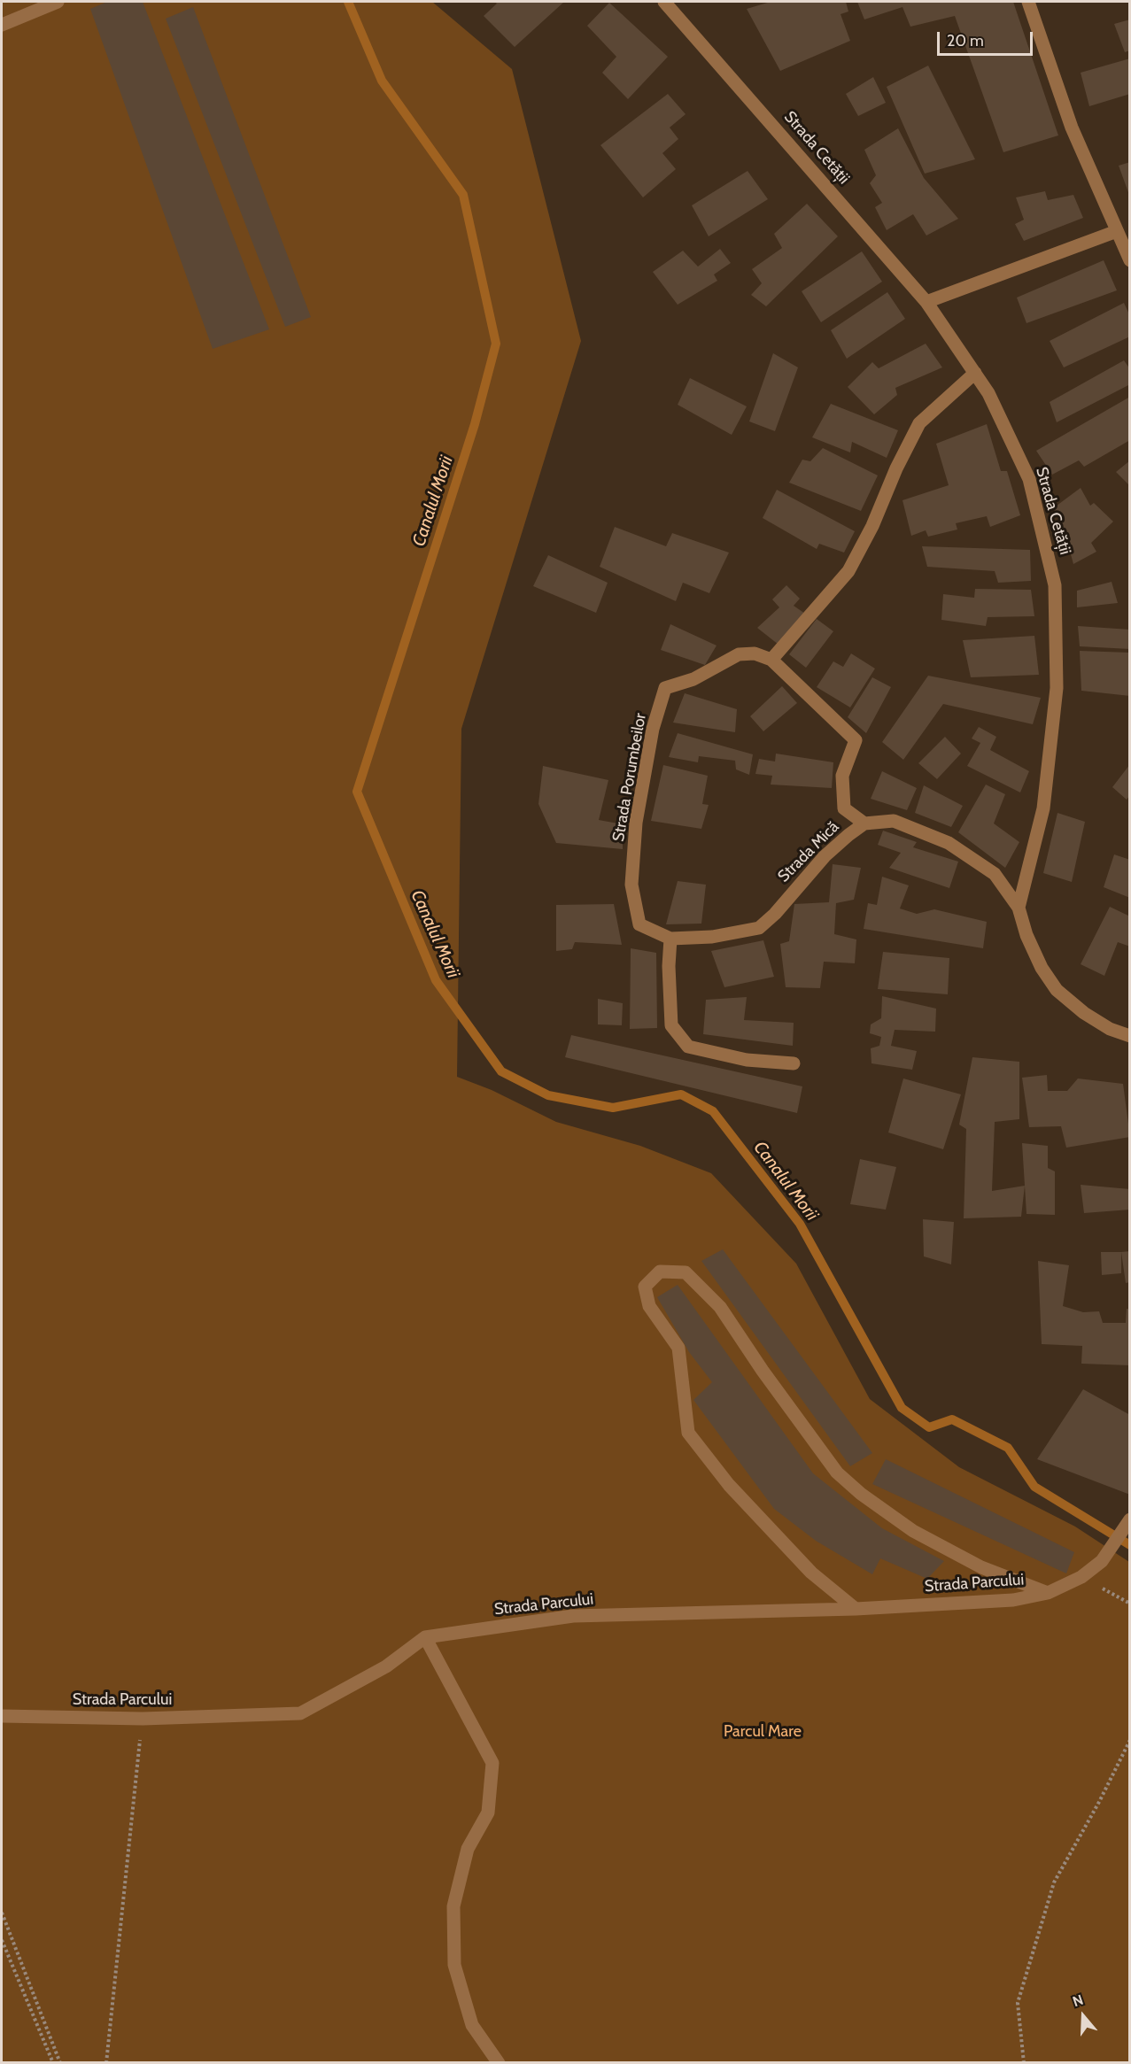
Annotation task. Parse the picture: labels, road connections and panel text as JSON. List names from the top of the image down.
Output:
{
  "streets": {
    "street": [
      "Strada Cetății",
      "Strada Porumbeilor",
      "Strada Mică",
      "Strada Parcului"
    ]
  },
  "crossings": [
    ["Strada Cetății", "Strada Mică"],
    ["Strada Porumbeilor", "Strada Mică"]
  ],
  "water": ["Canalul Morii"],
  "parks": ["Parcul Mare"],
  "scale_bar": "20 m",
  "north": "top"
}
